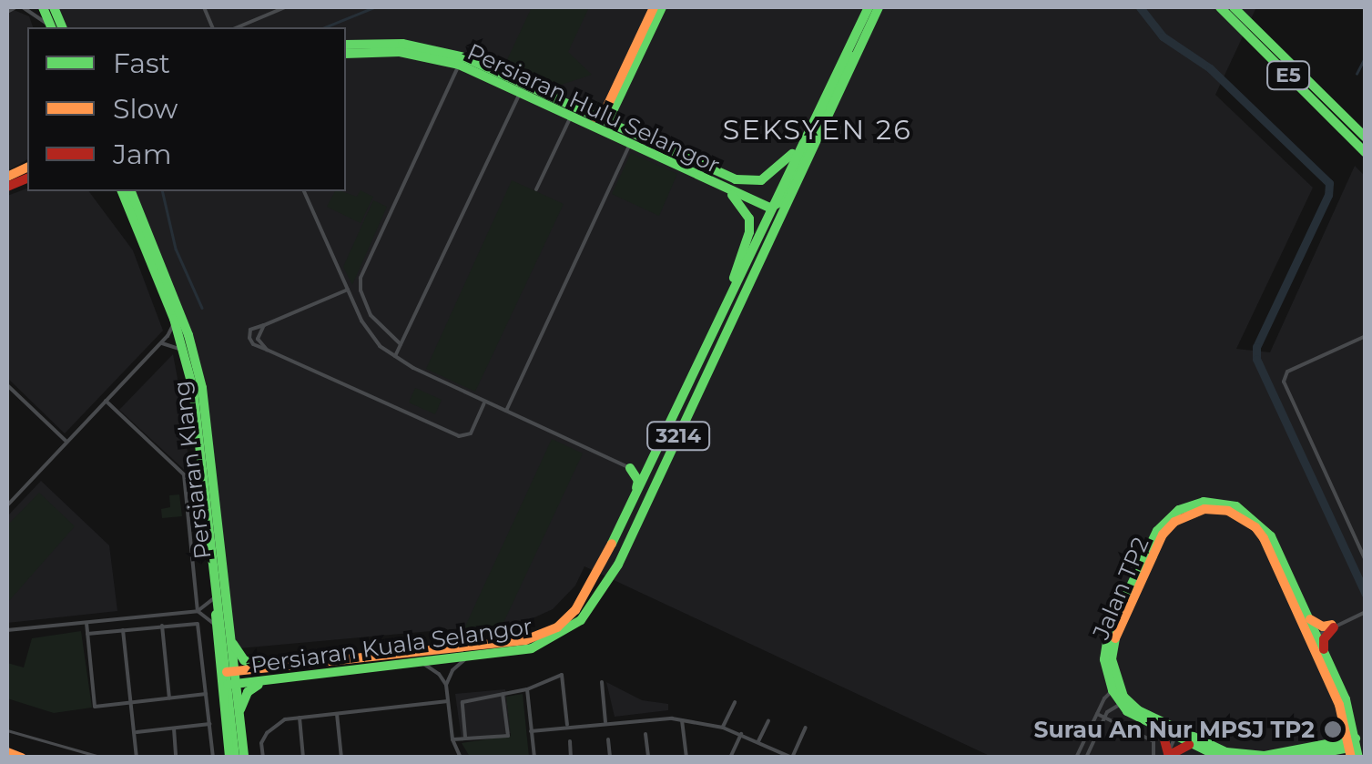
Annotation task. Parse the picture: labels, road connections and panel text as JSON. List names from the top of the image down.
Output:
{
  "streets": {
    "main road": [
      "E5",
      "Persiaran Hulu Selangor",
      "3214",
      "Persiaran Klang",
      "Jalan TP2",
      "Persiaran Kuala Selangor"
    ]
  },
  "crossings": [
    ["Persiaran Hulu Selangor", "Persiaran Kuala Selangor"],
    ["Persiaran Klang", "Persiaran Kuala Selangor"]
  ],
  "districts": ["SEKSYEN 26"],
  "places": ["Surau An Nur MPSJ TP2"],
  "legend": ["Fast", "Slow", "Jam"]
}
